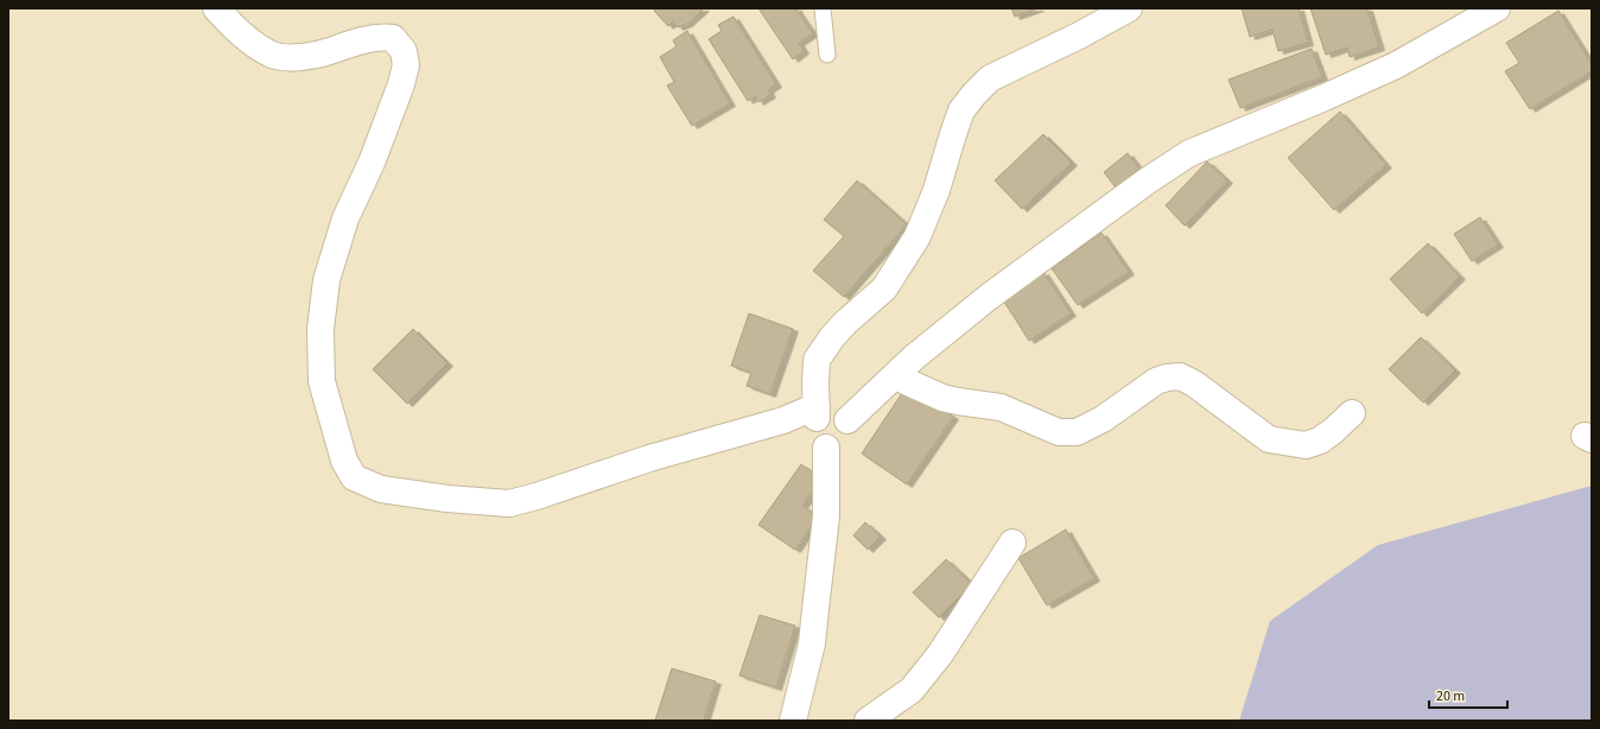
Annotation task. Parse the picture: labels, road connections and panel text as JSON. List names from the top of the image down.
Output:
{
  "scale_bar": "20 m"
}
